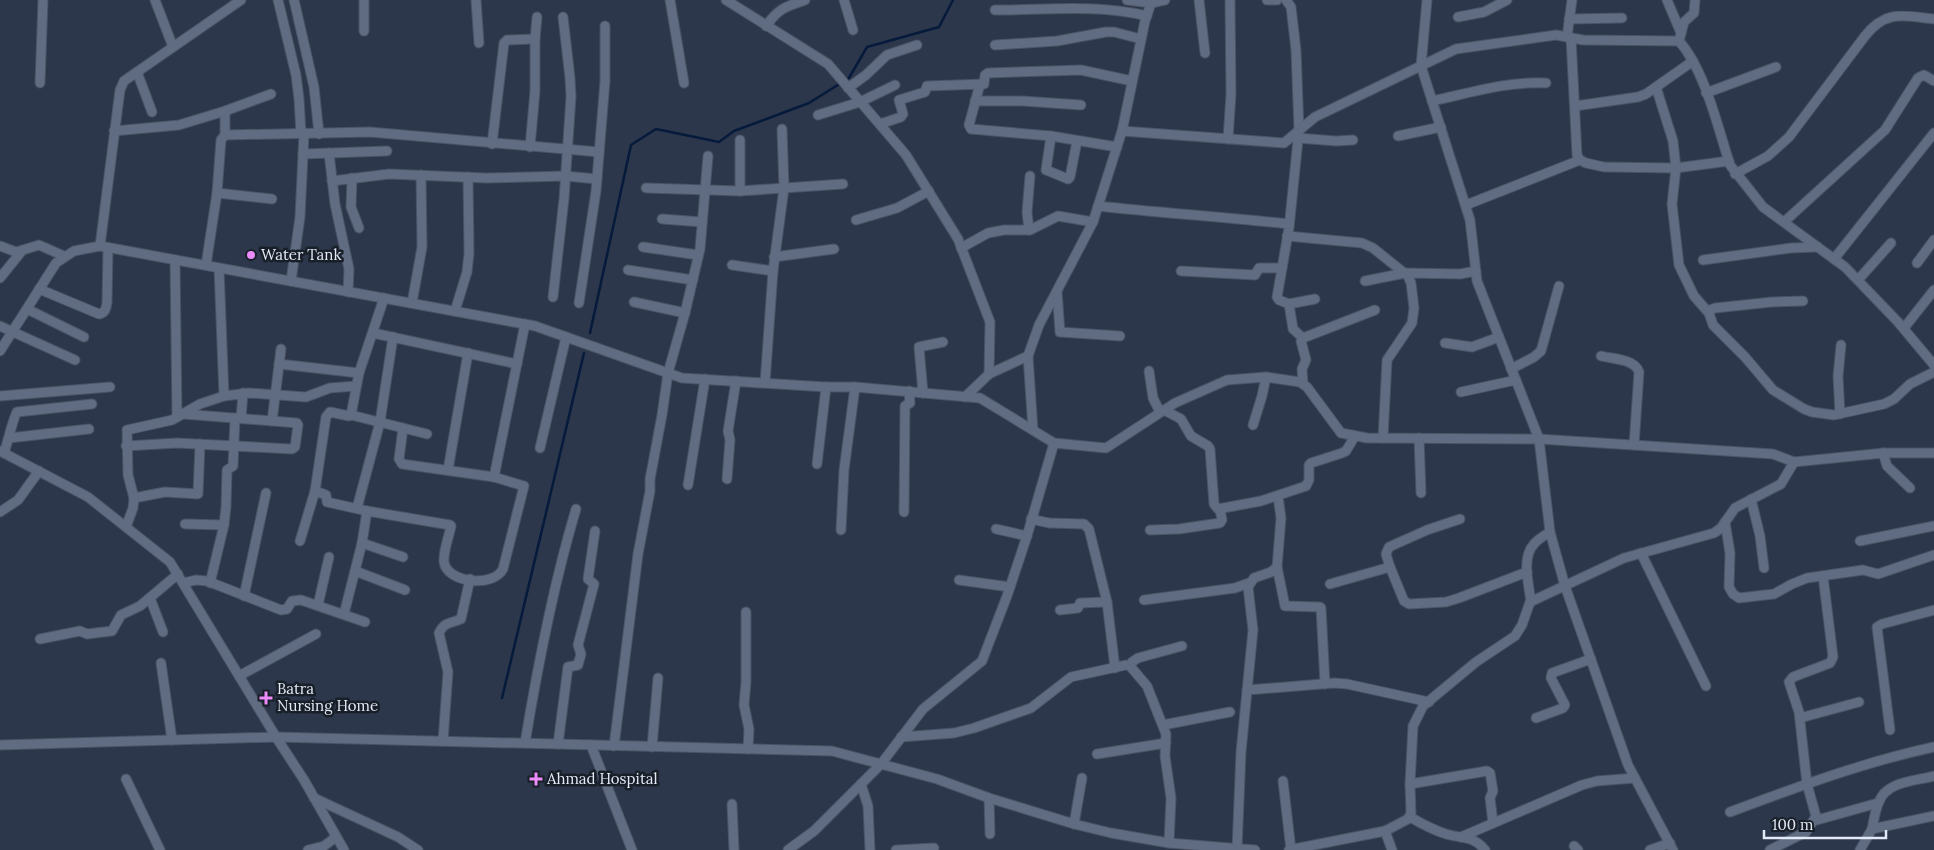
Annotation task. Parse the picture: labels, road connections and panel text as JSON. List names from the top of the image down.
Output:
{
  "places": {
    "other": ["Water Tank"],
    "health": ["Batra Nursing Home", "Ahmad Hospital"]
  },
  "scale_bar": "100 m"
}
